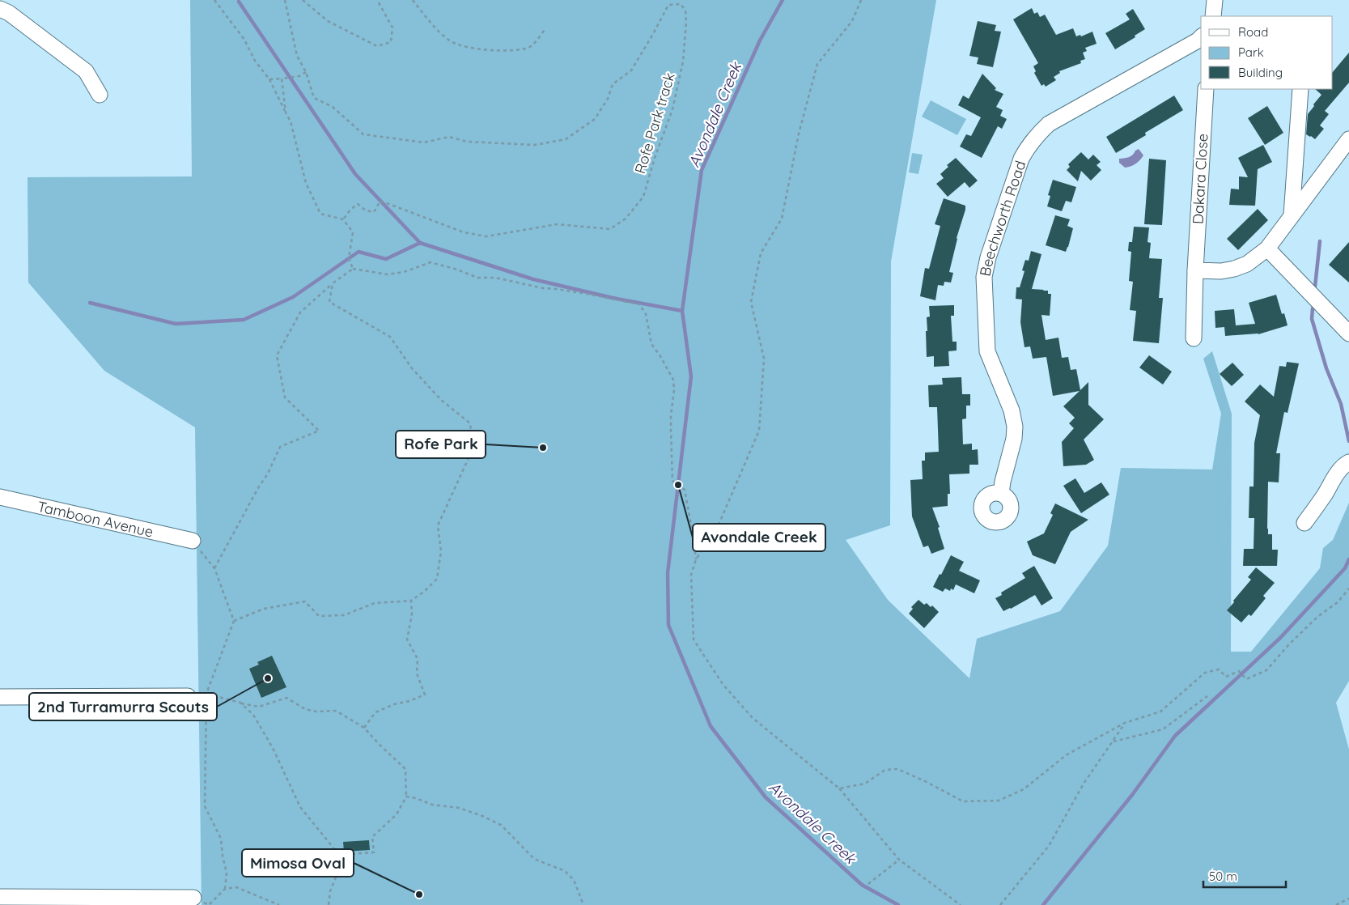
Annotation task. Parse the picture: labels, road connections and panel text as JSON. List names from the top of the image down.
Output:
{
  "streets": {
    "street": ["Dakara Close", "Beechworth Road", "Tamboon Avenue"],
    "path": ["Rofe Park track"]
  },
  "water": ["Avondale Creek"],
  "places": [
    "Rofe Park",
    "Avondale Creek",
    "2nd Turramurra Scouts",
    "Mimosa Oval"
  ],
  "legend": ["Road", "Park", "Building"],
  "scale_bar": "50 m"
}
